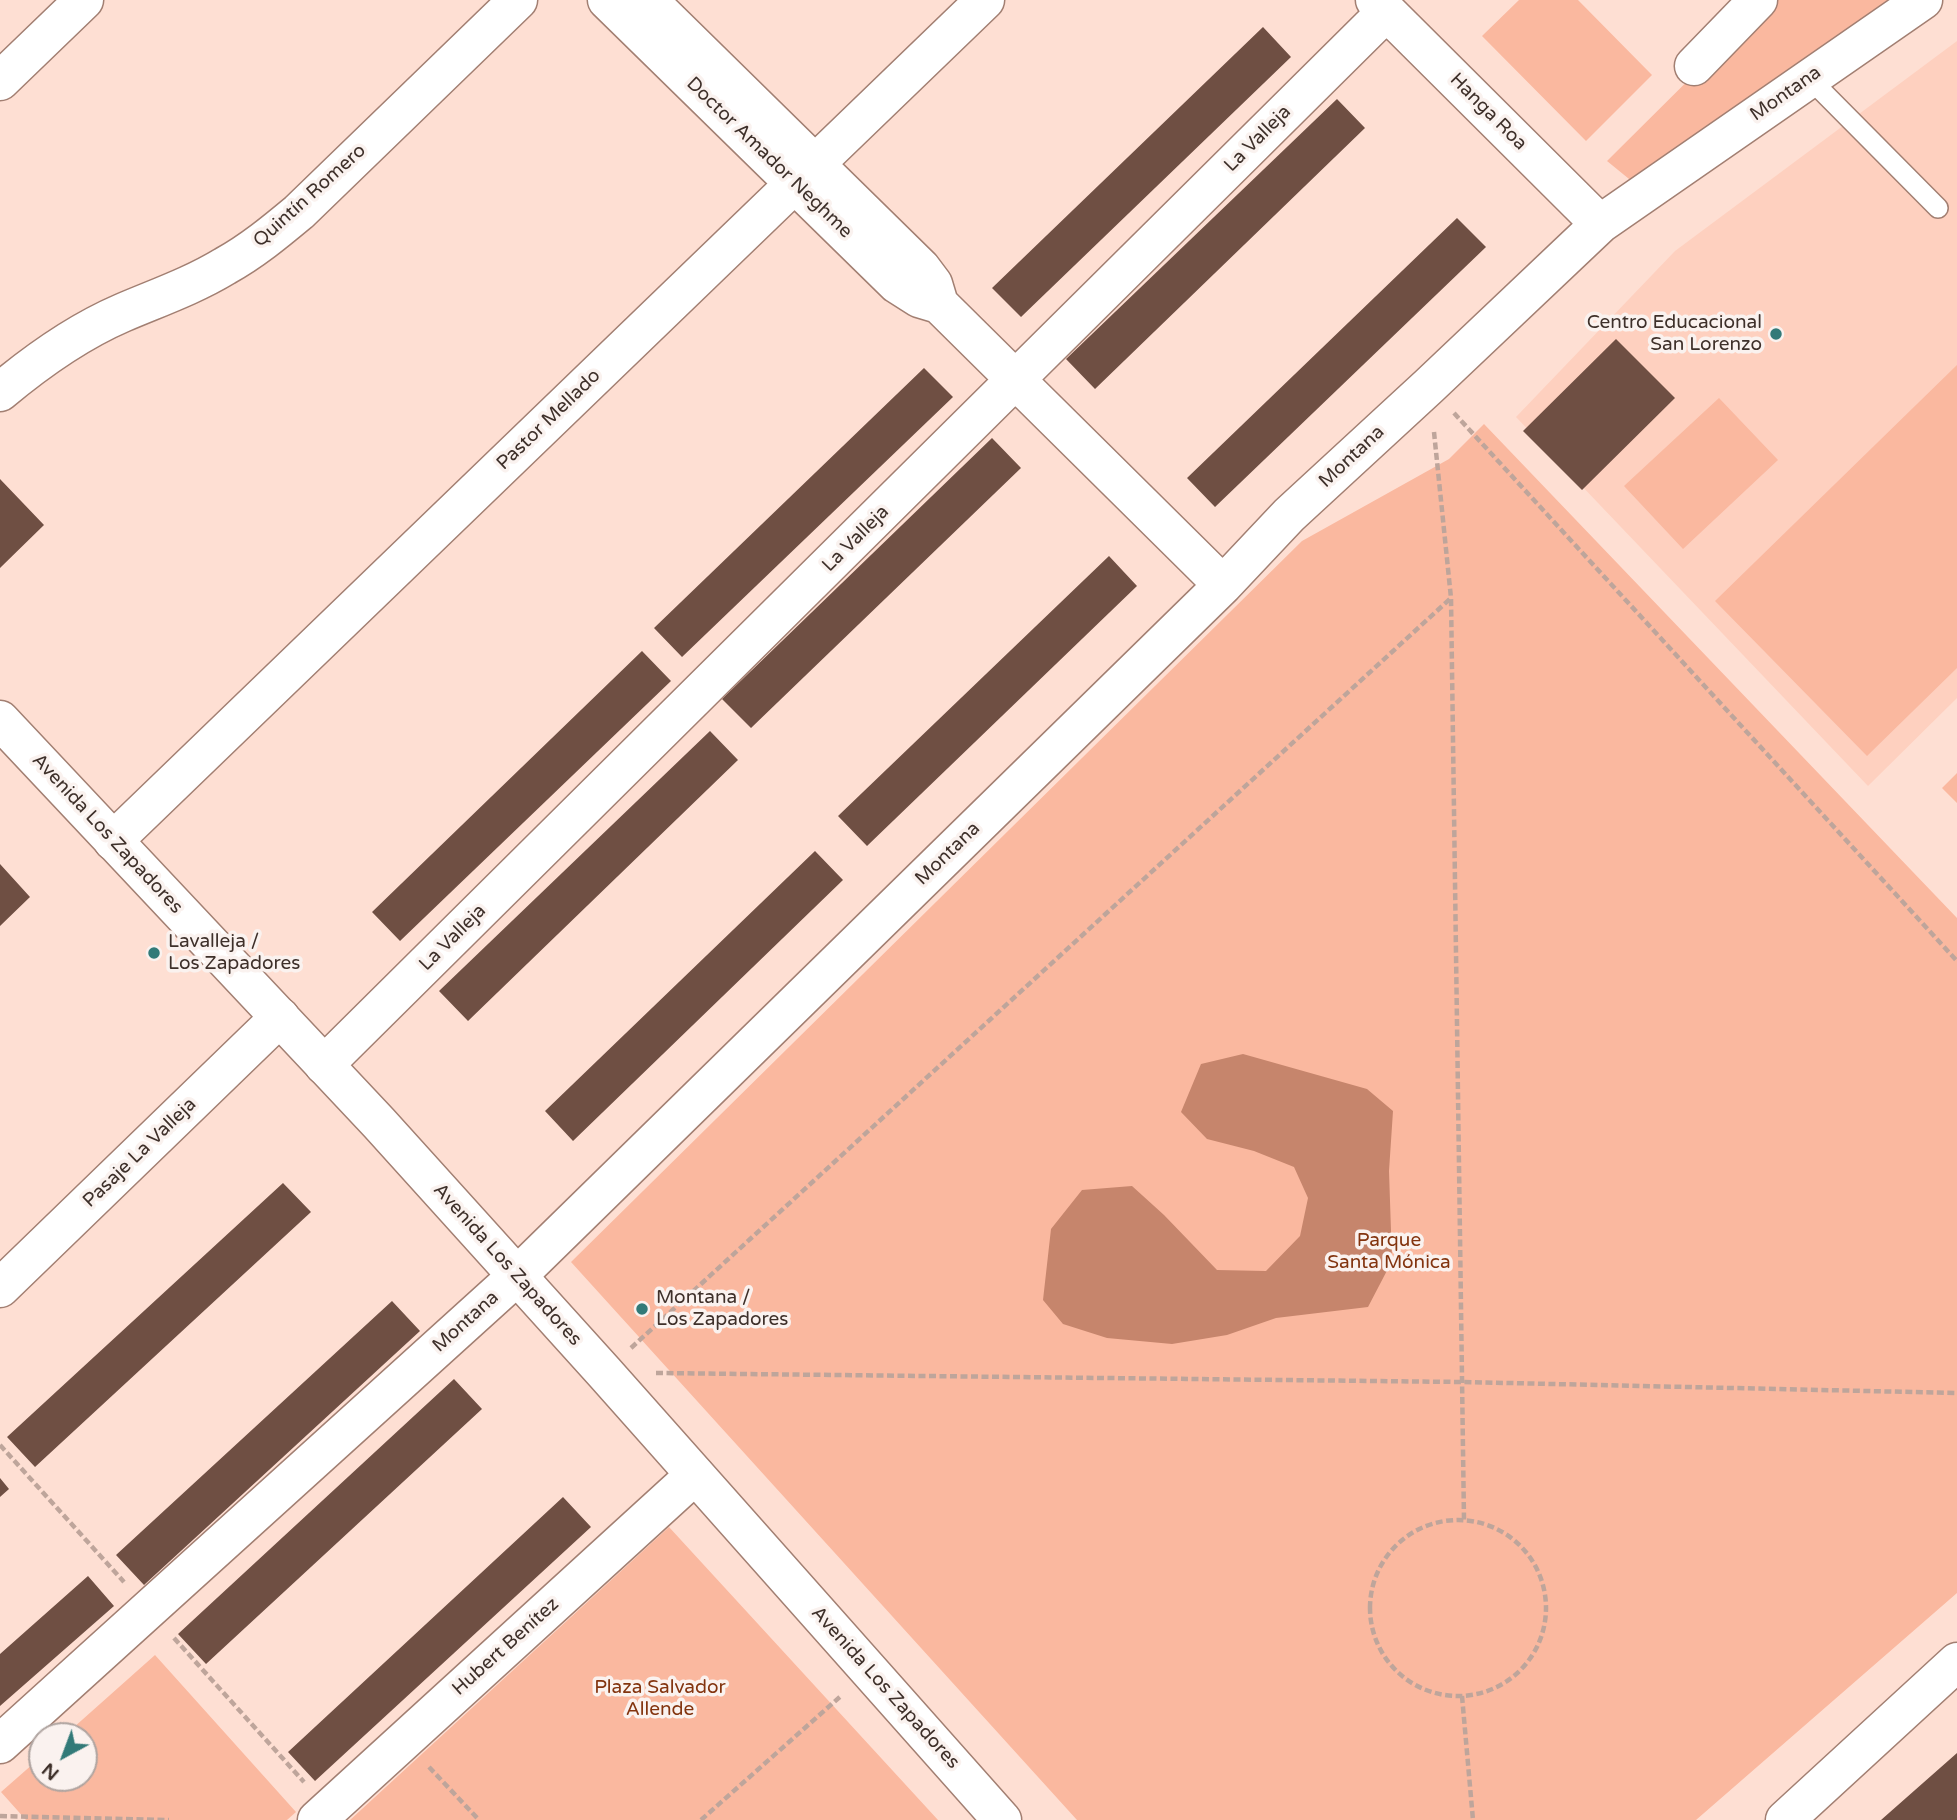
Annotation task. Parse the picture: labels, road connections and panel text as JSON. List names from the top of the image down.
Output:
{
  "streets": {
    "street": [
      "Montana",
      "Hanga Roa",
      "La Valleja",
      "Doctor Amador Neghme",
      "Quintín Romero",
      "Pastor Mellado",
      "Avenida Los Zapadores",
      "Pasaje La Valleja",
      "Hubert Benítez"
    ]
  },
  "crossings": [
    ["Montana", "Hanga Roa"],
    ["Montana", "Doctor Amador Neghme"],
    ["Montana", "Avenida Los Zapadores"],
    ["Hanga Roa", "La Valleja"],
    ["La Valleja", "Doctor Amador Neghme"],
    ["La Valleja", "Avenida Los Zapadores"],
    ["Doctor Amador Neghme", "Pastor Mellado"],
    ["Pastor Mellado", "Avenida Los Zapadores"],
    ["Avenida Los Zapadores", "Pasaje La Valleja"],
    ["Avenida Los Zapadores", "Hubert Benítez"]
  ],
  "parks": ["Parque Santa Mónica", "Plaza Salvador Allende"],
  "places": ["Centro Educacional San Lorenzo", "Lavalleja / Los Zapadores", "Montana / Los Zapadores"],
  "north": "bottom left"
}
